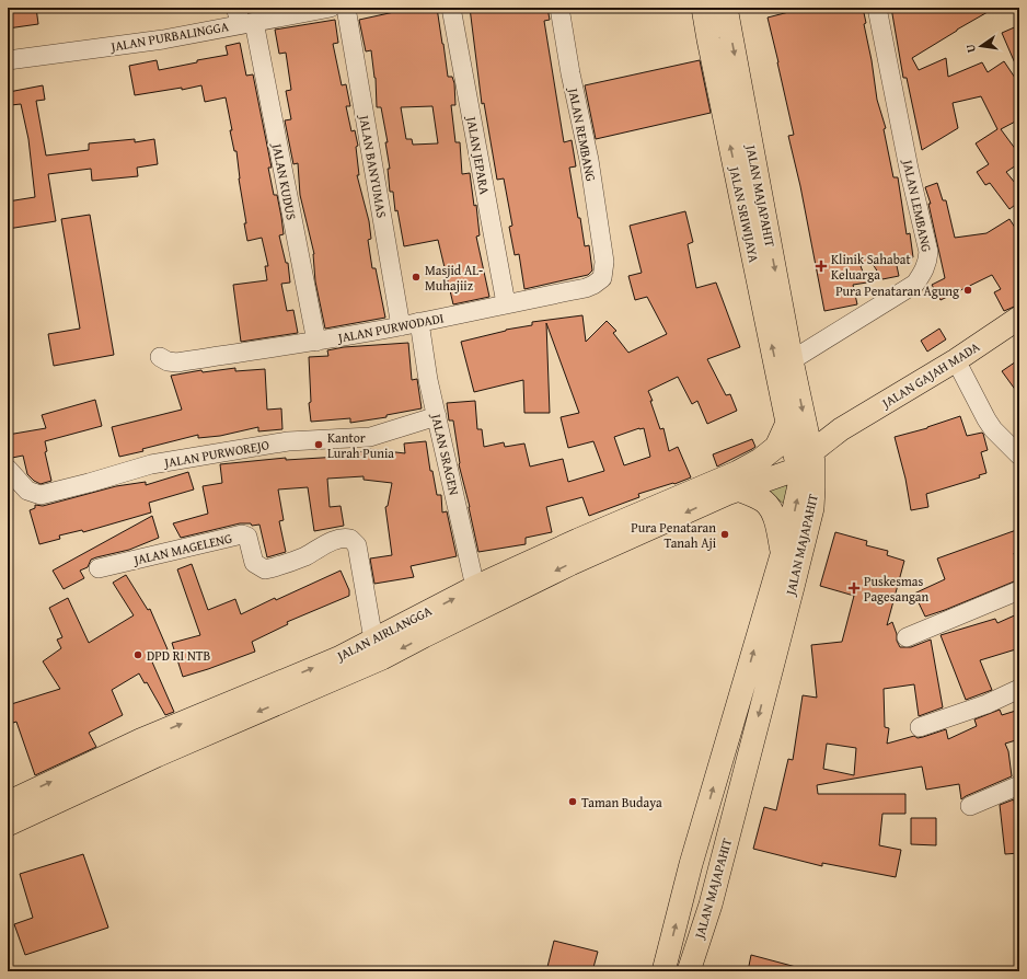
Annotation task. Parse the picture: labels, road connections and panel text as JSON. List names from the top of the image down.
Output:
{
  "streets": {
    "main road": [
      "JALAN MAJAPAHIT",
      "JALAN SRIWIJAYA",
      "JALAN GAJAH MADA",
      "JALAN AIRLANGGA"
    ],
    "street": [
      "JALAN PURBALINGGA",
      "JALAN REMBANG",
      "JALAN JEPARA",
      "JALAN BANYUMAS",
      "JALAN KUDUS",
      "JALAN LEMBANG",
      "JALAN PURWODADI",
      "JALAN PURWOREJO",
      "JALAN SRAGEN",
      "JALAN MAGELENG"
    ]
  },
  "crossings": [
    ["JALAN PURBALINGGA", "JALAN KUDUS"],
    ["JALAN REMBANG", "JALAN PURWODADI"],
    ["JALAN JEPARA", "JALAN PURWODADI"],
    ["JALAN BANYUMAS", "JALAN PURWODADI"],
    ["JALAN KUDUS", "JALAN PURWODADI"],
    ["JALAN MAJAPAHIT", "JALAN LEMBANG"],
    ["JALAN MAJAPAHIT", "JALAN SRIWIJAYA"],
    ["JALAN MAJAPAHIT", "JALAN GAJAH MADA"],
    ["JALAN MAJAPAHIT", "JALAN AIRLANGGA"],
    ["JALAN SRIWIJAYA", "JALAN AIRLANGGA"],
    ["JALAN PURWODADI", "JALAN SRAGEN"],
    ["JALAN GAJAH MADA", "JALAN AIRLANGGA"],
    ["JALAN PURWOREJO", "JALAN SRAGEN"],
    ["JALAN SRAGEN", "JALAN AIRLANGGA"],
    ["JALAN MAGELENG", "JALAN AIRLANGGA"]
  ],
  "one_way": ["JALAN SRIWIJAYA"],
  "places": {
    "health": ["Klinik Sahabat Keluarga", "Puskesmas Pagesangan"],
    "other": [
      "Masjid AL- Muhajiiz",
      "Pura Penataran Agung",
      "Kantor Lurah Punia",
      "Pura Penataran Tanah Aji",
      "DPD RI NTB",
      "Taman Budaya"
    ]
  },
  "north": "left"
}
